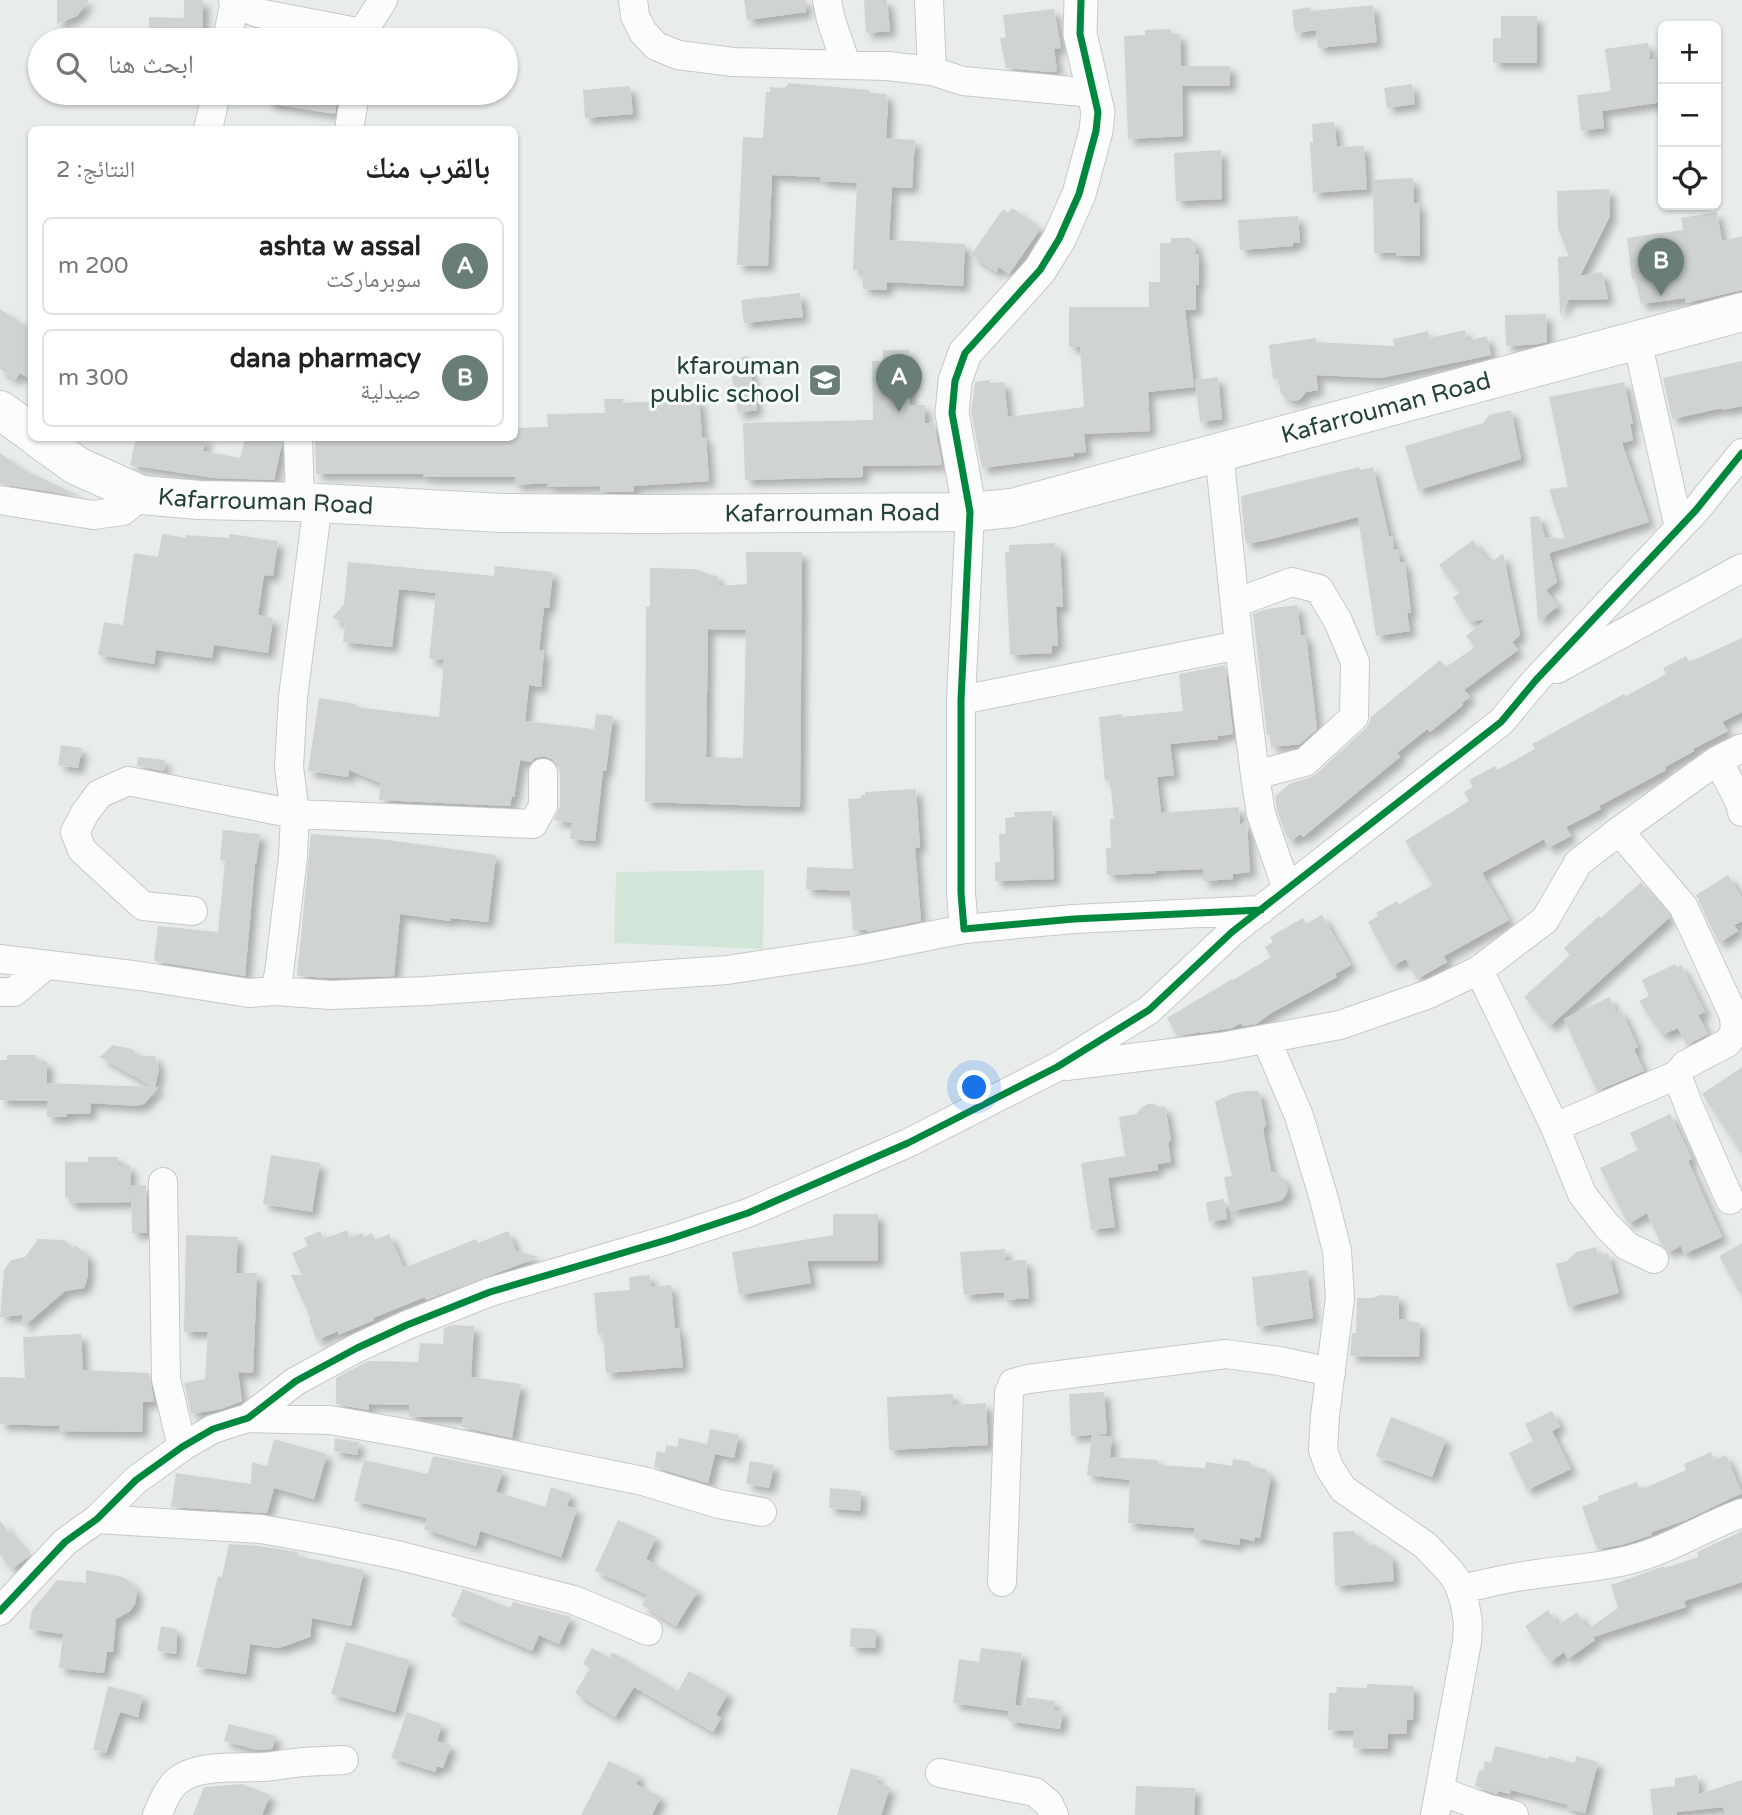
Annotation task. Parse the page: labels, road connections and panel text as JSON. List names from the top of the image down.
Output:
{
  "streets": {
    "main road": ["Kafarrouman Road"]
  },
  "places": {
    "school or university": ["kfarouman public school"]
  },
  "page": {
    "map_buttons": ["+", "−"],
    "search": "ابحث هنا",
    "heading": ["بالقرب منك", "النتائج: 2"],
    "list": [
      {
        "mark": "A",
        "name": "ashta w assal",
        "note": "سوبرماركت",
        "value": "200 m"
      },
      {
        "mark": "B",
        "name": "dana pharmacy",
        "note": "صيدلية",
        "value": "300 m"
      }
    ],
    "pins": ["B", "A"]
  }
}
